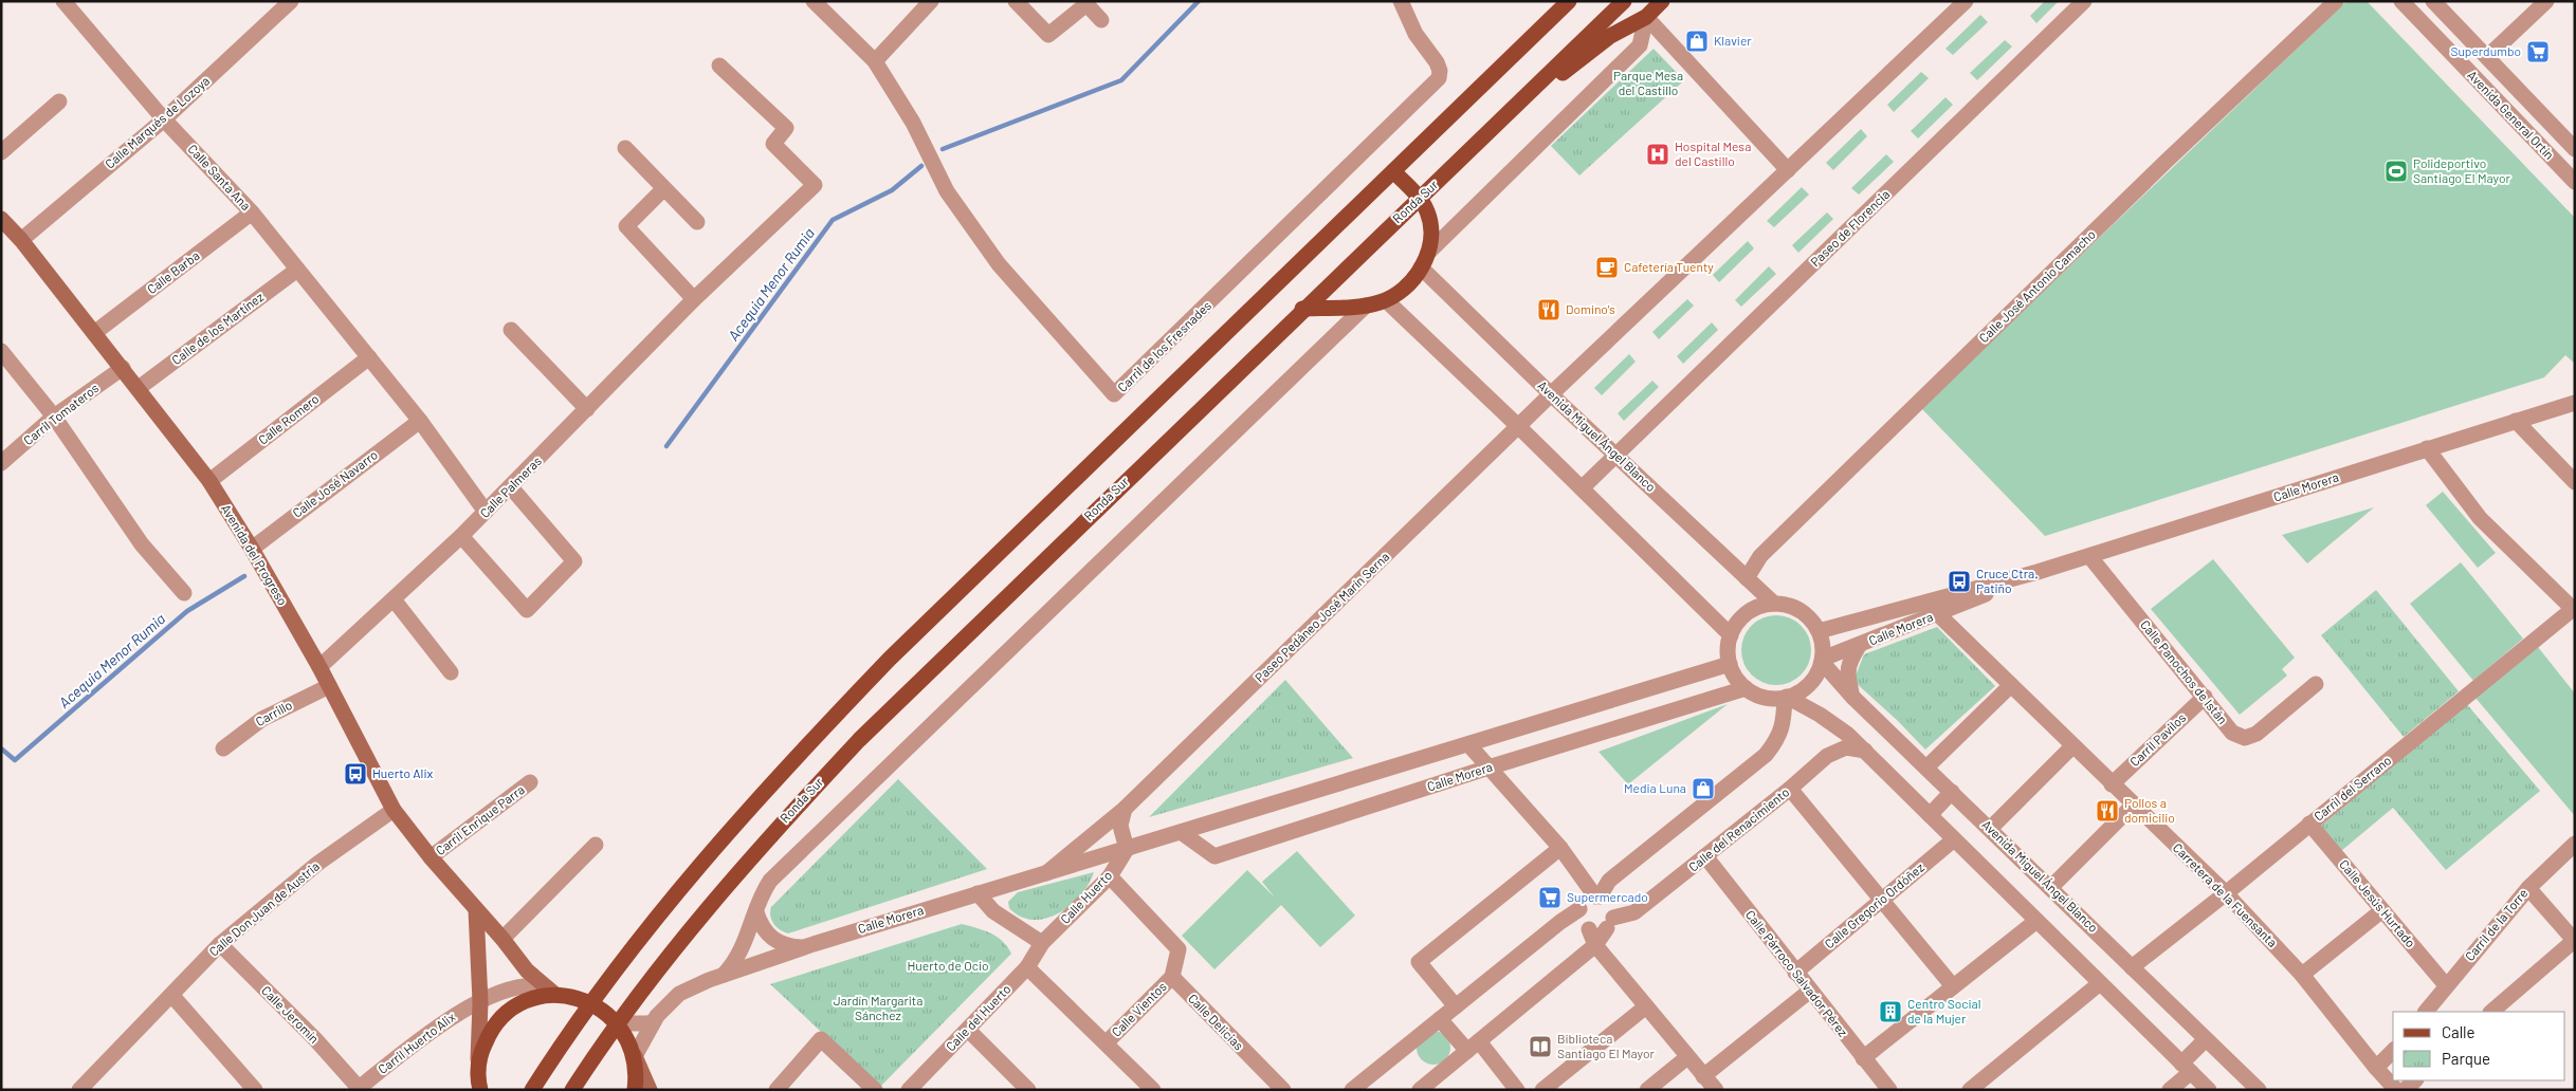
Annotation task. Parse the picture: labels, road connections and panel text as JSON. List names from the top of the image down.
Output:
{
  "streets": {
    "main road": ["Ronda Sur", "Avenida del Progreso"],
    "street": [
      "Avenida General Ortín",
      "Calle Marqués de Lozoya",
      "Calle Santa Ana",
      "Paseo de Florencia",
      "Calle Barba",
      "Calle José Antonio Camacho",
      "Calle de los Martínez",
      "Carril de los Fresnades",
      "Carril Tomateros",
      "Calle Romero",
      "Avenida Miguel Ángel Blanco",
      "Calle José Navarro",
      "Calle Palmeras",
      "Calle Morera",
      "Paseo Pedáneo José Marín Serna",
      "Calle Panochos de Istán",
      "Carrillo",
      "Carril Pavilos",
      "Carril del Serrano",
      "Carril Enrique Parra",
      "Calle del Renacimiento",
      "Carretera de la Fuensanta",
      "Calle Huerto",
      "Calle Jesús Hurtado",
      "Calle Gregorio Ordóñez",
      "Calle Don Juan de Austria",
      "Carril de la Torre",
      "Calle Párroco Salvador Pérez",
      "Calle Vientos",
      "Calle Jeromín",
      "Calle del Huerto",
      "Calle Delicias",
      "Carril Huerto Alix"
    ]
  },
  "crossings": [
    ["Calle Marqués de Lozoya", "Calle Santa Ana"],
    ["Calle Marqués de Lozoya", "Avenida del Progreso"],
    ["Calle Santa Ana", "Calle Barba"],
    ["Calle Santa Ana", "Calle de los Martínez"],
    ["Calle Santa Ana", "Calle Romero"],
    ["Calle Santa Ana", "Calle José Navarro"],
    ["Calle Santa Ana", "Calle Palmeras"],
    ["Paseo de Florencia", "Avenida Miguel Ángel Blanco"],
    ["Calle Barba", "Avenida del Progreso"],
    ["Calle José Antonio Camacho", "Avenida Miguel Ángel Blanco"],
    ["Calle de los Martínez", "Avenida del Progreso"],
    ["Carril Tomateros", "Avenida del Progreso"],
    ["Calle Romero", "Avenida del Progreso"],
    ["Avenida Miguel Ángel Blanco", "Calle Morera"],
    ["Avenida Miguel Ángel Blanco", "Carril del Serrano"],
    ["Calle José Navarro", "Avenida del Progreso"],
    ["Calle Palmeras", "Avenida del Progreso"],
    ["Calle Morera", "Paseo Pedáneo José Marín Serna"],
    ["Calle Morera", "Calle Panochos de Istán"],
    ["Calle Morera", "Carretera de la Fuensanta"],
    ["Calle Morera", "Calle Huerto"],
    ["Avenida del Progreso", "Carrillo"],
    ["Avenida del Progreso", "Carril Enrique Parra"],
    ["Avenida del Progreso", "Calle Don Juan de Austria"],
    ["Avenida del Progreso", "Carril Huerto Alix"],
    ["Calle Panochos de Istán", "Carril Pavilos"],
    ["Carril Pavilos", "Carretera de la Fuensanta"],
    ["Carril del Serrano", "Carretera de la Fuensanta"],
    ["Carril del Serrano", "Calle Jesús Hurtado"],
    ["Calle del Renacimiento", "Calle Párroco Salvador Pérez"],
    ["Calle Huerto", "Calle del Huerto"],
    ["Calle Jesús Hurtado", "Carril de la Torre"],
    ["Calle Gregorio Ordóñez", "Calle Párroco Salvador Pérez"],
    ["Calle Don Juan de Austria", "Calle Jeromín"],
    ["Calle Vientos", "Calle Delicias"],
    ["Calle Jeromín", "Carril Huerto Alix"]
  ],
  "water": ["Acequia Menor Rumia"],
  "parks": ["Parque Mesa del Castillo", "Huerto de Ocio", "Jardín Margarita Sánchez"],
  "places": {
    "shop": ["Klavier", "Media Luna"],
    "supermarket": ["Superdumbo", "Supermercado"],
    "hospital": ["Hospital Mesa del Castillo"],
    "sports": ["Polideportivo Santiago El Mayor"],
    "cafe": ["Cafetería Tuenty"],
    "restaurant": ["Domino's", "Pollos a domicilio"],
    "bus stop": ["Cruce Ctra. Patiño", "Huerto Alix"],
    "building": ["Centro Social de la Mujer"],
    "library": ["Biblioteca Santiago El Mayor"]
  },
  "legend": ["Calle", "Parque"]
}
